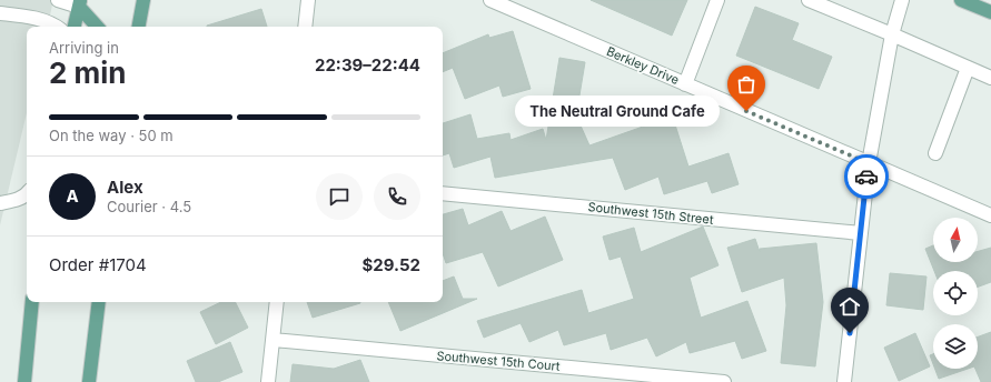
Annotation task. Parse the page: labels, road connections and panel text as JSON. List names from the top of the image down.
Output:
{
  "streets": {
    "street": ["Berkley Drive", "Southwest 15th Street", "Southwest 15th Court"]
  },
  "places": ["The Neutral Ground Cafe"],
  "north": "top",
  "page": {
    "heading": ["2 min", "Arriving in", "22:39–22:44"],
    "panel": [
      "Alex",
      "Courier · 4.5",
      "Order #1704",
      "$29.52"
    ],
    "bubble": "The Neutral Ground Cafe",
    "bar": "On the way · 50 m",
    "round": "A"
  }
}
